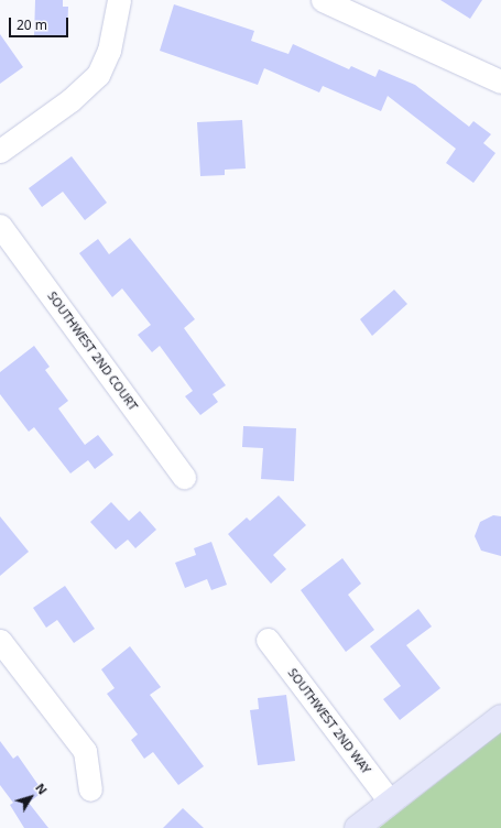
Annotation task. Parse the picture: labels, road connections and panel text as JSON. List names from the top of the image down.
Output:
{
  "streets": {
    "street": ["SOUTHWEST 2ND COURT", "SOUTHWEST 2ND WAY"]
  },
  "scale_bar": "20 m",
  "north": "top right"
}
